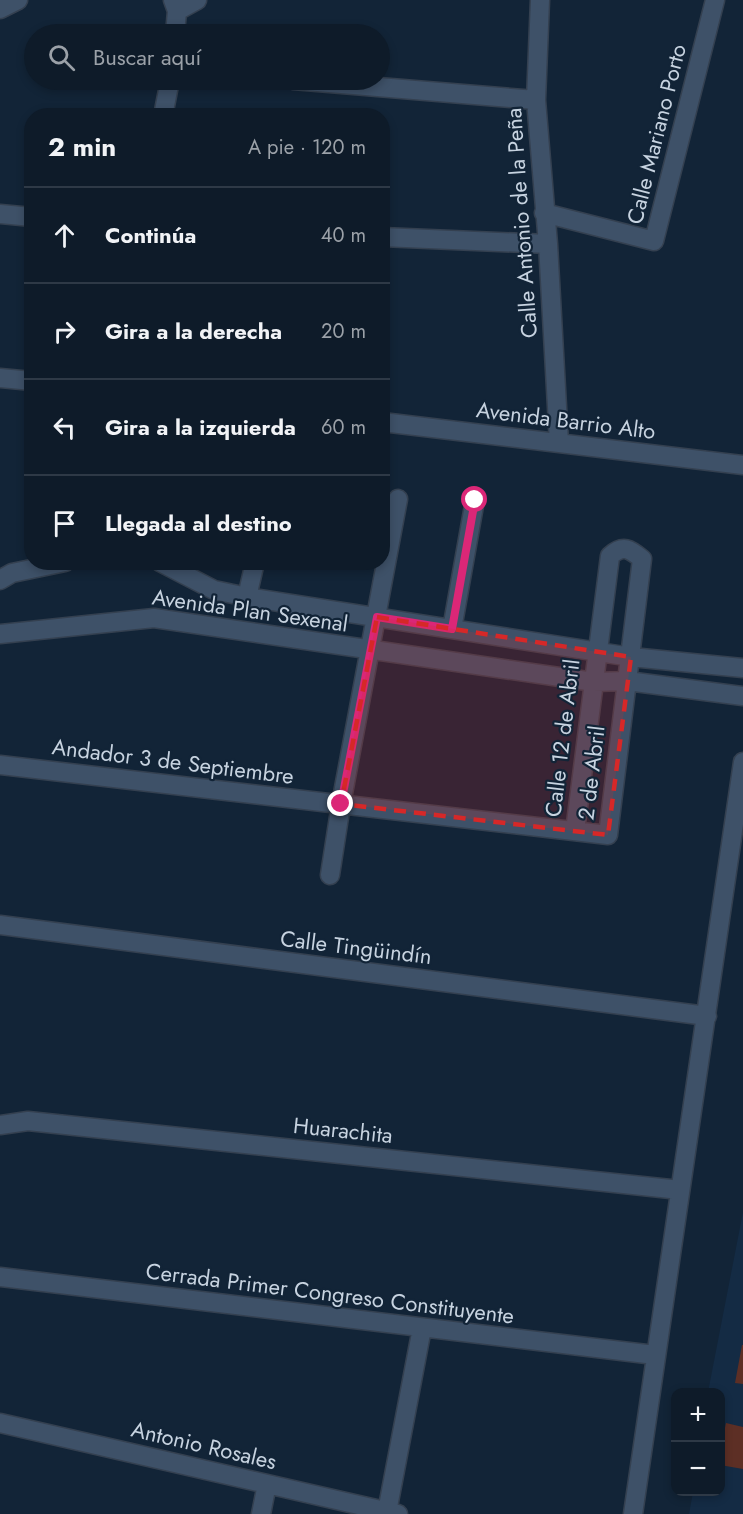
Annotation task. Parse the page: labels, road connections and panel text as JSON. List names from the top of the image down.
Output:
{
  "streets": {
    "street": [
      "Calle Mariano Porto",
      "Calle Antonio de la Peña",
      "Avenida Barrio Alto",
      "Avenida Plan Sexenal",
      "Calle 12 de Abril",
      "Andador 3 de Septiembre",
      "2 de Abril",
      "Calle Tingüindín",
      "Huarachita",
      "Cerrada Primer Congreso Constituyente",
      "Antonio Rosales"
    ]
  },
  "crossings": [
    ["Calle Mariano Porto", "Calle Antonio de la Peña"],
    ["Calle Antonio de la Peña", "Avenida Barrio Alto"],
    ["Avenida Plan Sexenal", "Calle 12 de Abril"],
    ["Avenida Plan Sexenal", "2 de Abril"],
    ["Calle 12 de Abril", "2 de Abril"],
    ["Andador 3 de Septiembre", "2 de Abril"]
  ],
  "page": {
    "search": "Buscar aquí",
    "heading": ["2 min", "A pie · 120 m"],
    "list": [
      ["Continúa", "40 m"],
      ["Gira a la derecha", "20 m"],
      ["Gira a la izquierda", "60 m"],
      "Llegada al destino"
    ],
    "map_buttons": ["+", "−"]
  }
}
